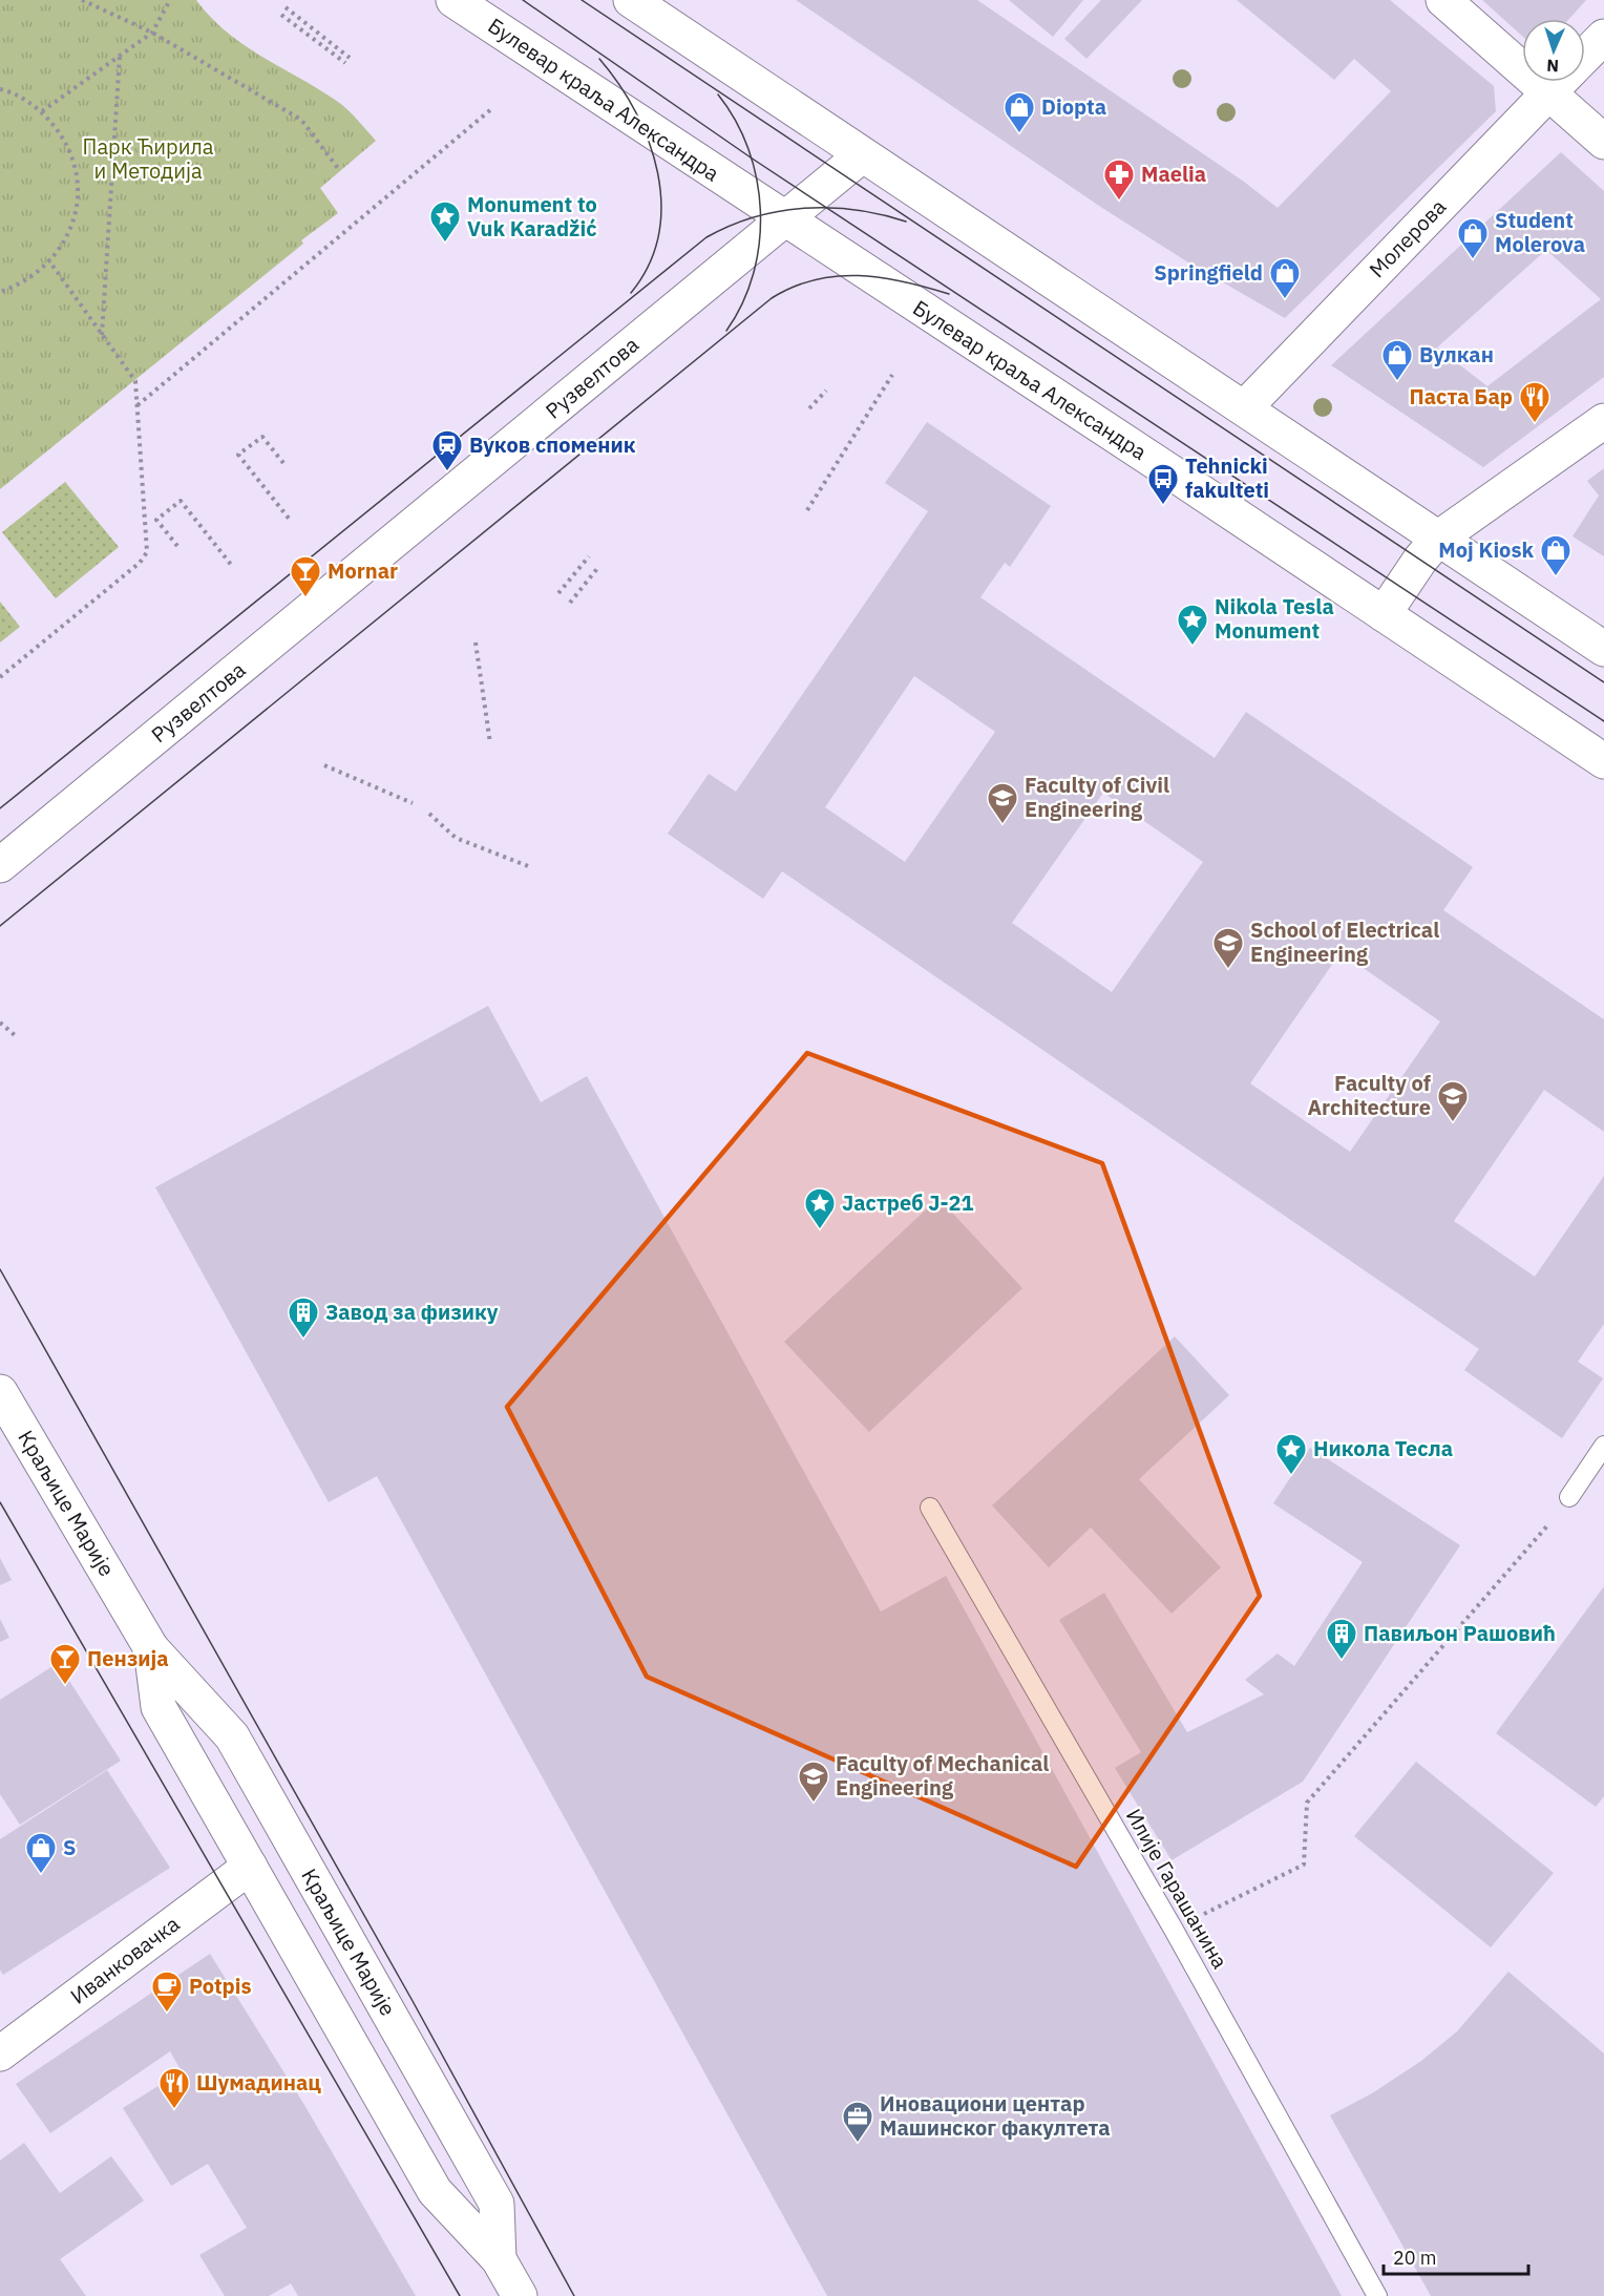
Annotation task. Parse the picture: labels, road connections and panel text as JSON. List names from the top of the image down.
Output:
{
  "streets": {
    "main road": [
      "Булевар краља Александра",
      "Молерова",
      "Рузвелтова",
      "Краљице Марије",
      "Иванковачка"
    ],
    "lane": ["Илије Гарашанина"]
  },
  "crossings": [
    ["Булевар краља Александра", "Рузвелтова"],
    ["Краљице Марије", "Иванковачка"]
  ],
  "parks": ["Парк Ћирила и Методија"],
  "places": {
    "shop": [
      "Diopta",
      "Student Molerova",
      "Springfield",
      "Вулкан",
      "Moj Kiosk",
      "S"
    ],
    "pharmacy": ["Maelia"],
    "place": [
      "Monument to Vuk Karadžić",
      "Nikola Tesla Monument",
      "Јастреб Ј-21",
      "Никола Тесла"
    ],
    "restaurant": ["Паста Бар", "Шумадинац"],
    "station": ["Вуков споменик"],
    "bus stop": ["Tehnicki fakulteti"],
    "bar": ["Mornar", "Пензија"],
    "school or university": [
      "Faculty of Civil Engineering",
      "School of Electrical Engineering",
      "Faculty of Architecture",
      "Faculty of Mechanical Engineering"
    ],
    "building": ["Завод за физику", "Павиљон Рашовић"],
    "cafe": ["Potpis"],
    "office": ["Иновациони центар Машинског факултета"]
  },
  "scale_bar": "20 m",
  "north": "bottom"
}
